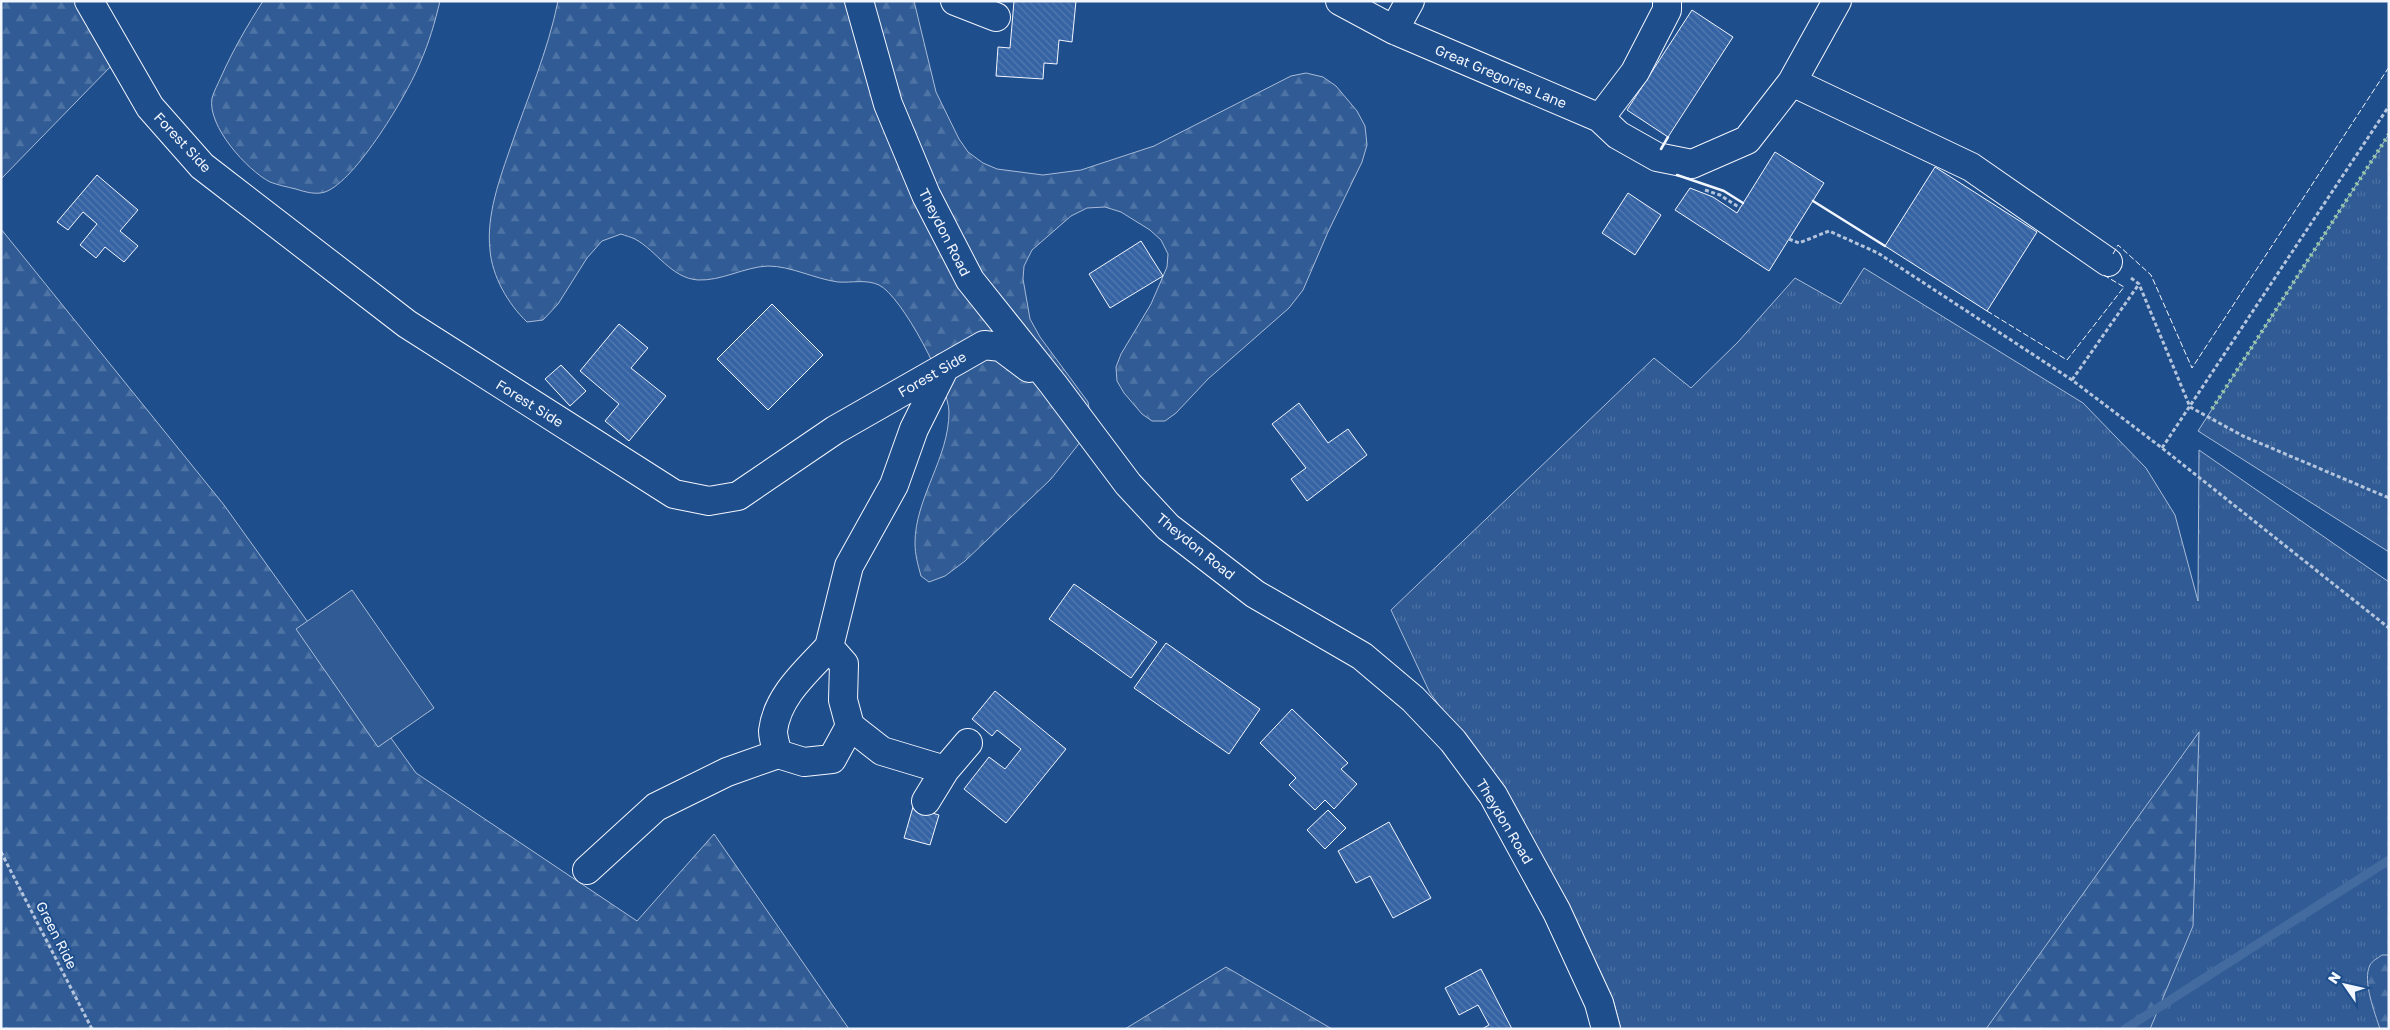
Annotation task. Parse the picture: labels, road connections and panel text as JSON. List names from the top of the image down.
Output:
{
  "streets": {
    "street": ["Great Gregories Lane", "Forest Side", "Theydon Road"],
    "path": ["Green Ride"]
  },
  "crossings": [
    ["Forest Side", "Theydon Road"]
  ],
  "north": "top left"
}
